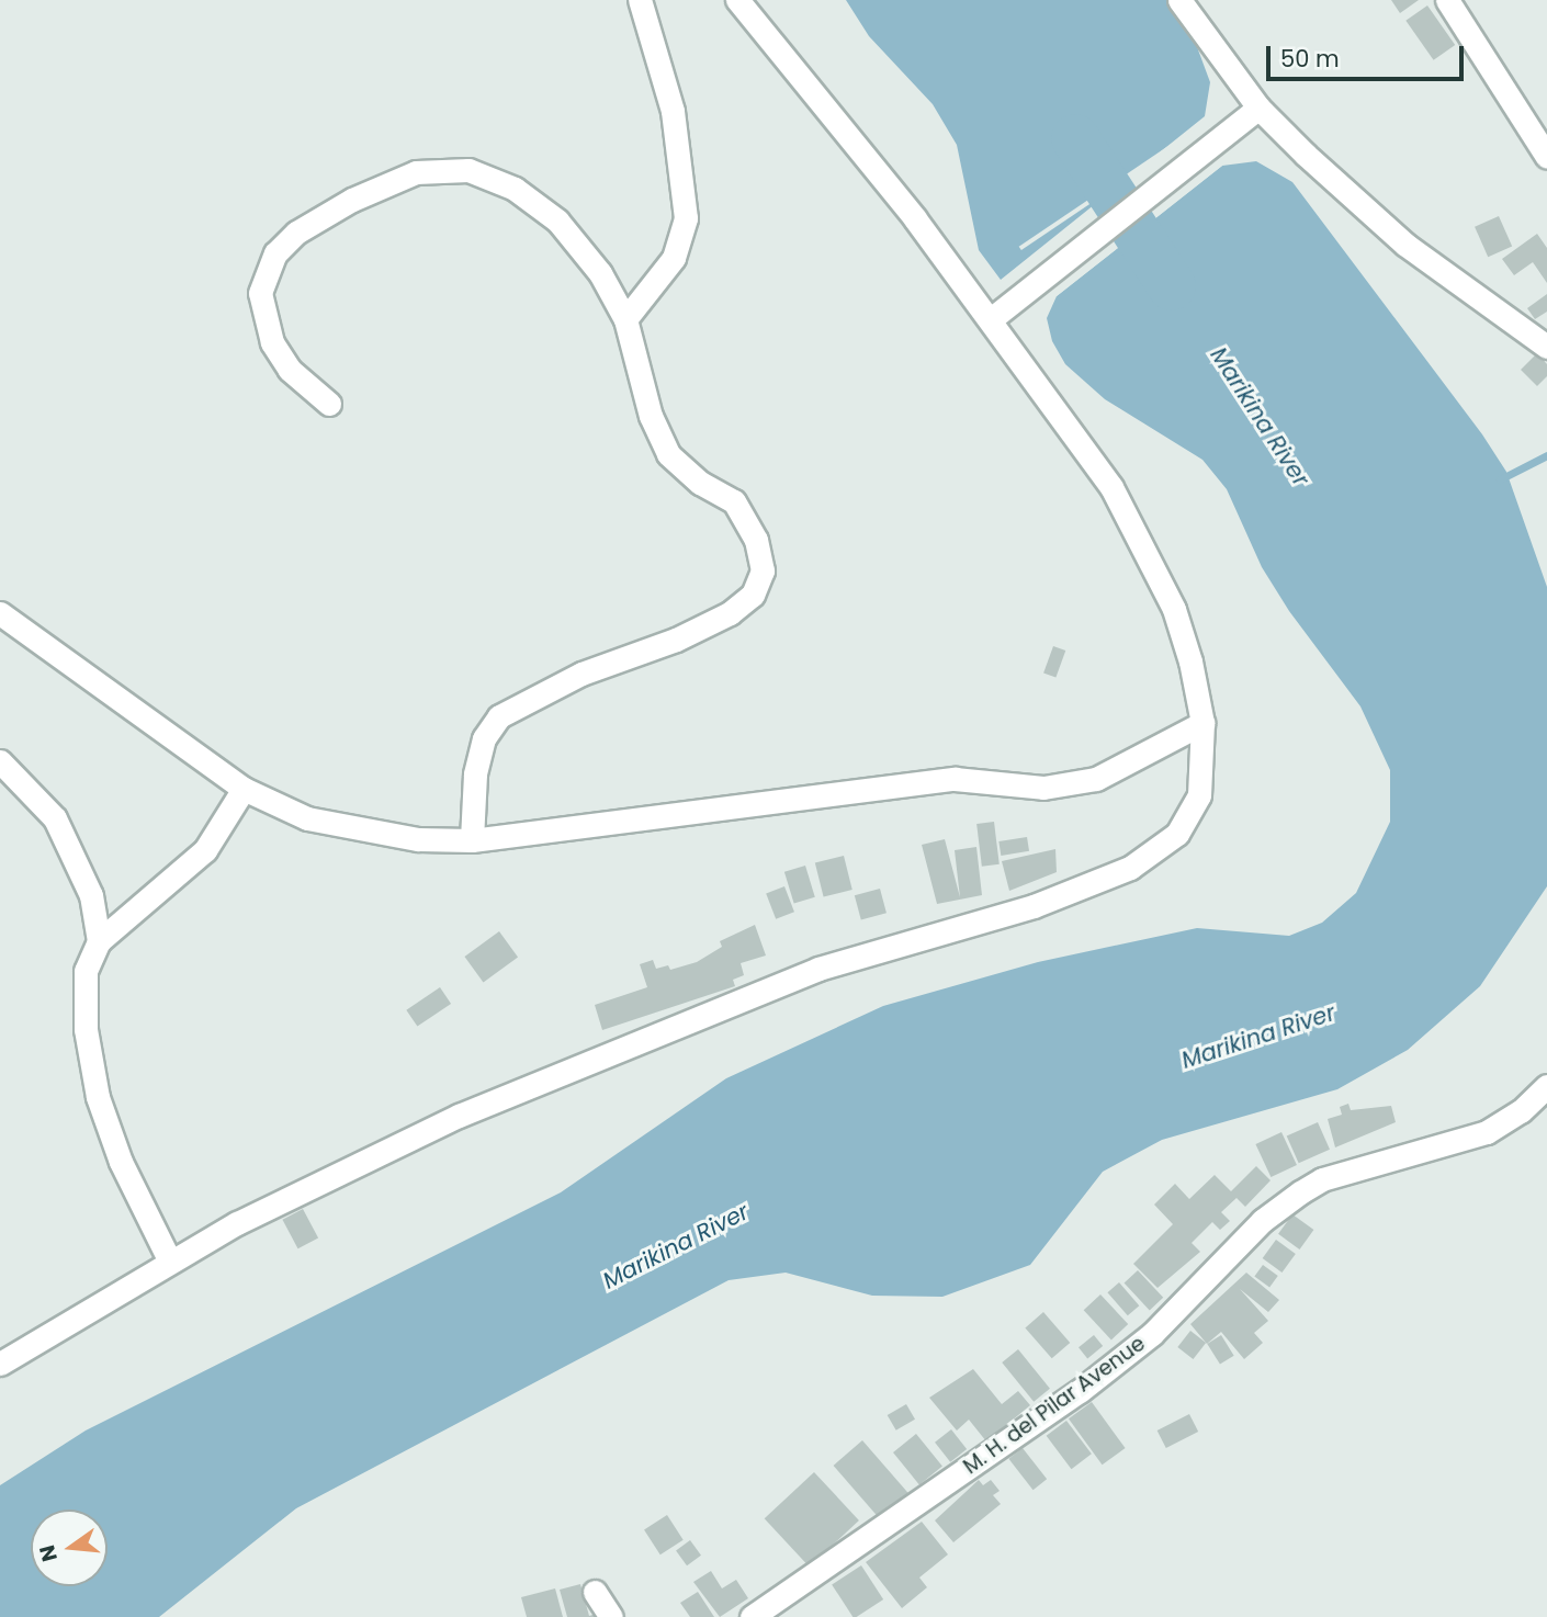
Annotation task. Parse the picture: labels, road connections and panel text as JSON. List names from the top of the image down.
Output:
{
  "streets": {
    "street": ["M. H. del Pilar Avenue"]
  },
  "water": ["Marikina River"],
  "scale_bar": "50 m",
  "north": "left"
}
